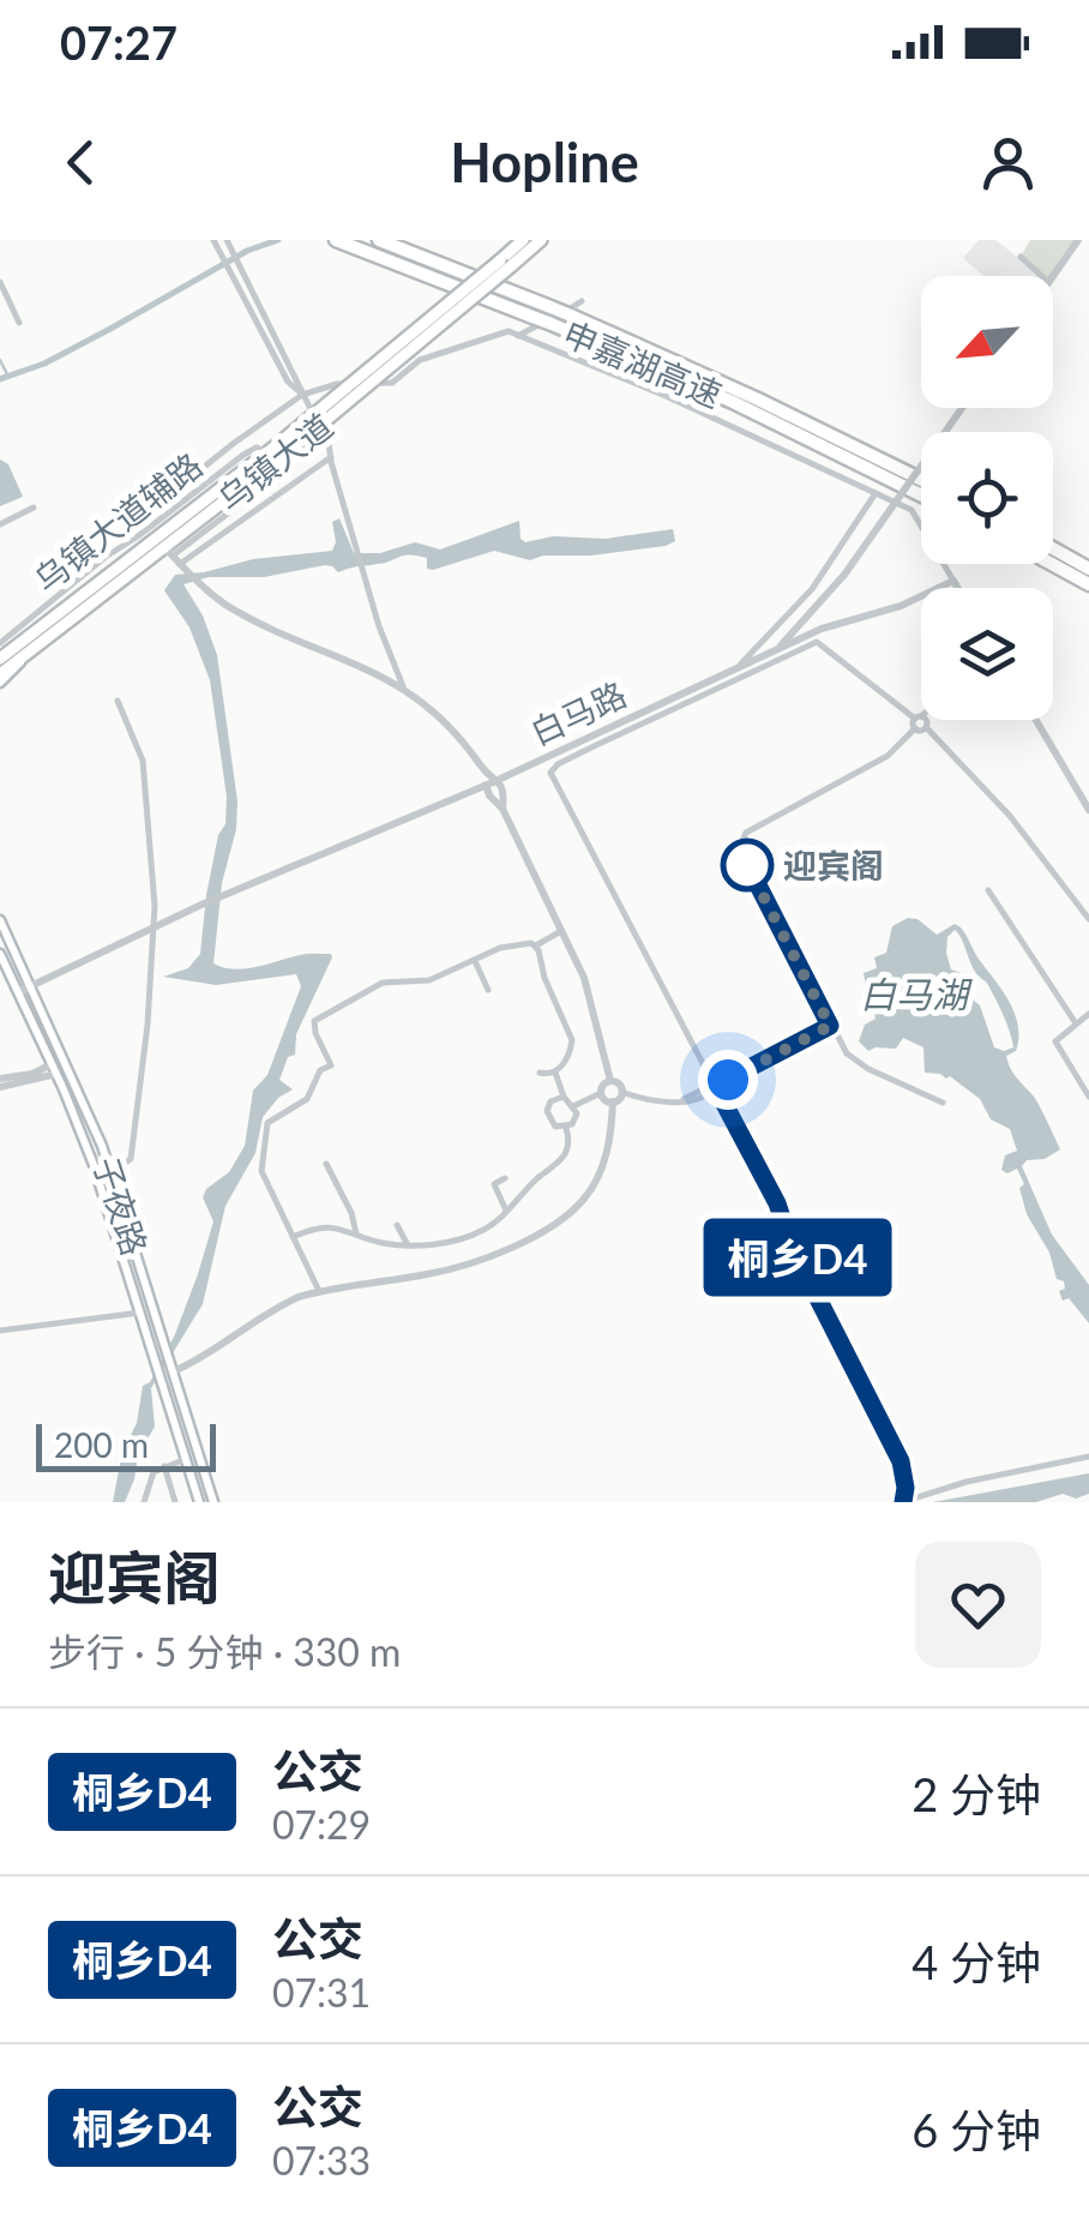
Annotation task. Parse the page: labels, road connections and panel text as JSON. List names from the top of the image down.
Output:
{
  "streets": {
    "highway": ["申嘉湖高速"],
    "main road": ["乌镇大道", "子夜路"],
    "street": ["乌镇大道辅路", "白马路"]
  },
  "crossings": [
    ["乌镇大道", "乌镇大道辅路"],
    ["白马路", "子夜路"]
  ],
  "water": ["白马湖"],
  "places": ["迎宾阁"],
  "lines": ["bus line 桐乡D4"],
  "scale_bar": "200 m",
  "north": "bottom left",
  "page": {
    "status": "07:27",
    "header": "Hopline",
    "on_map": "桐乡D4",
    "scale": "200 m",
    "heading": ["迎宾阁", "步行 · 5 分钟 · 330 m"],
    "list": [
      {
        "mark": "桐乡D4",
        "name": "公交",
        "note": "07:29",
        "value": "2 分钟"
      },
      {
        "mark": "桐乡D4",
        "name": "公交",
        "note": "07:31",
        "value": "4 分钟"
      },
      {
        "mark": "桐乡D4",
        "name": "公交",
        "note": "07:33",
        "value": "6 分钟"
      }
    ]
  }
}
